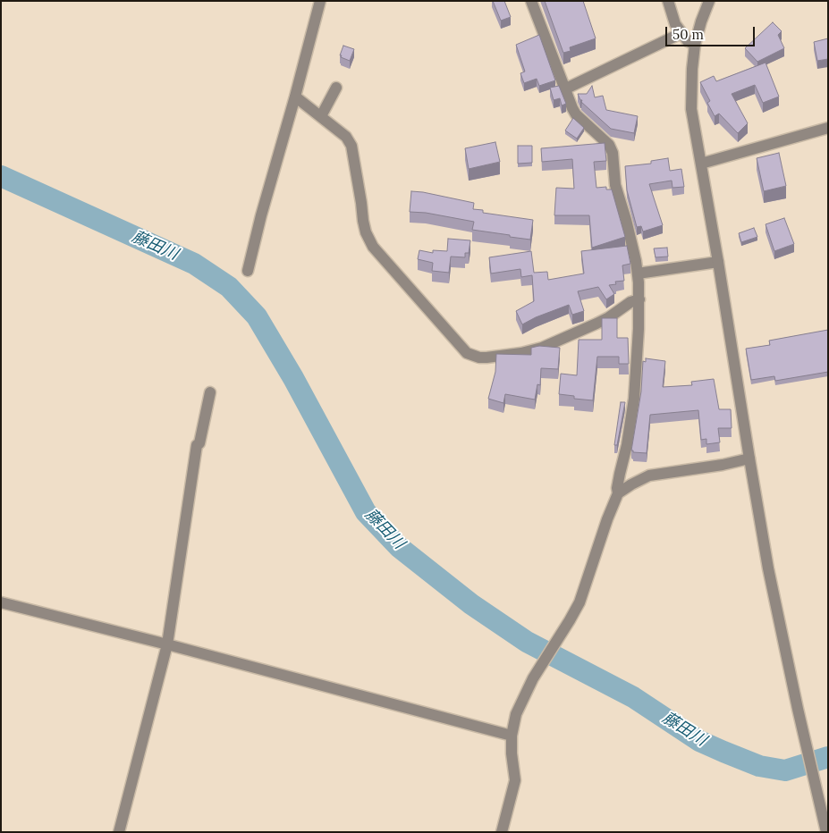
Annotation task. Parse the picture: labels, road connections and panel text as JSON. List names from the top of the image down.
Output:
{
  "water": ["藤田川"],
  "scale_bar": "50 m"
}
